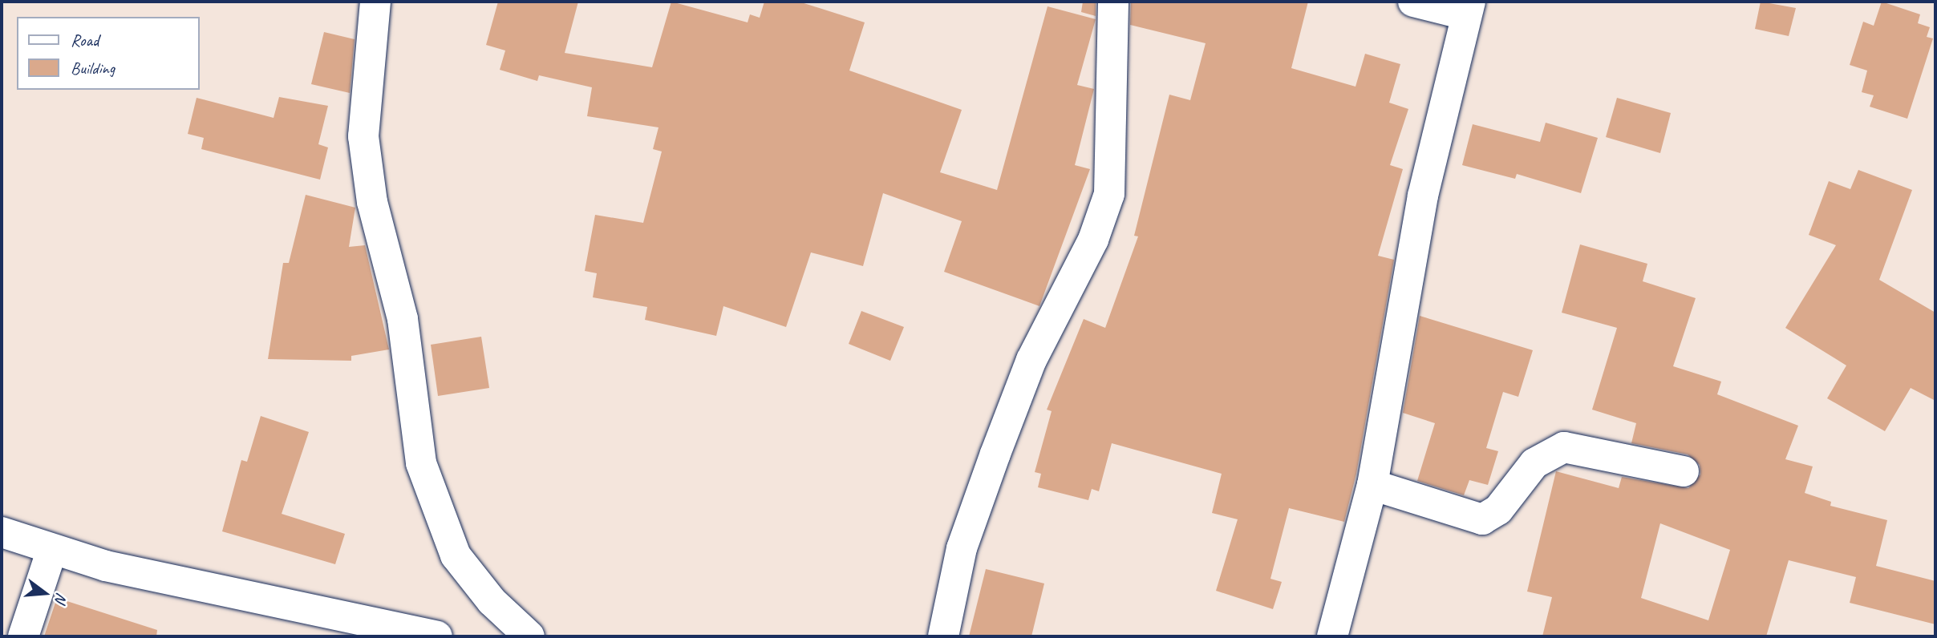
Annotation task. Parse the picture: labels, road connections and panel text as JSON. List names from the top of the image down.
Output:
{
  "legend": ["Road", "Building"],
  "north": "right"
}
